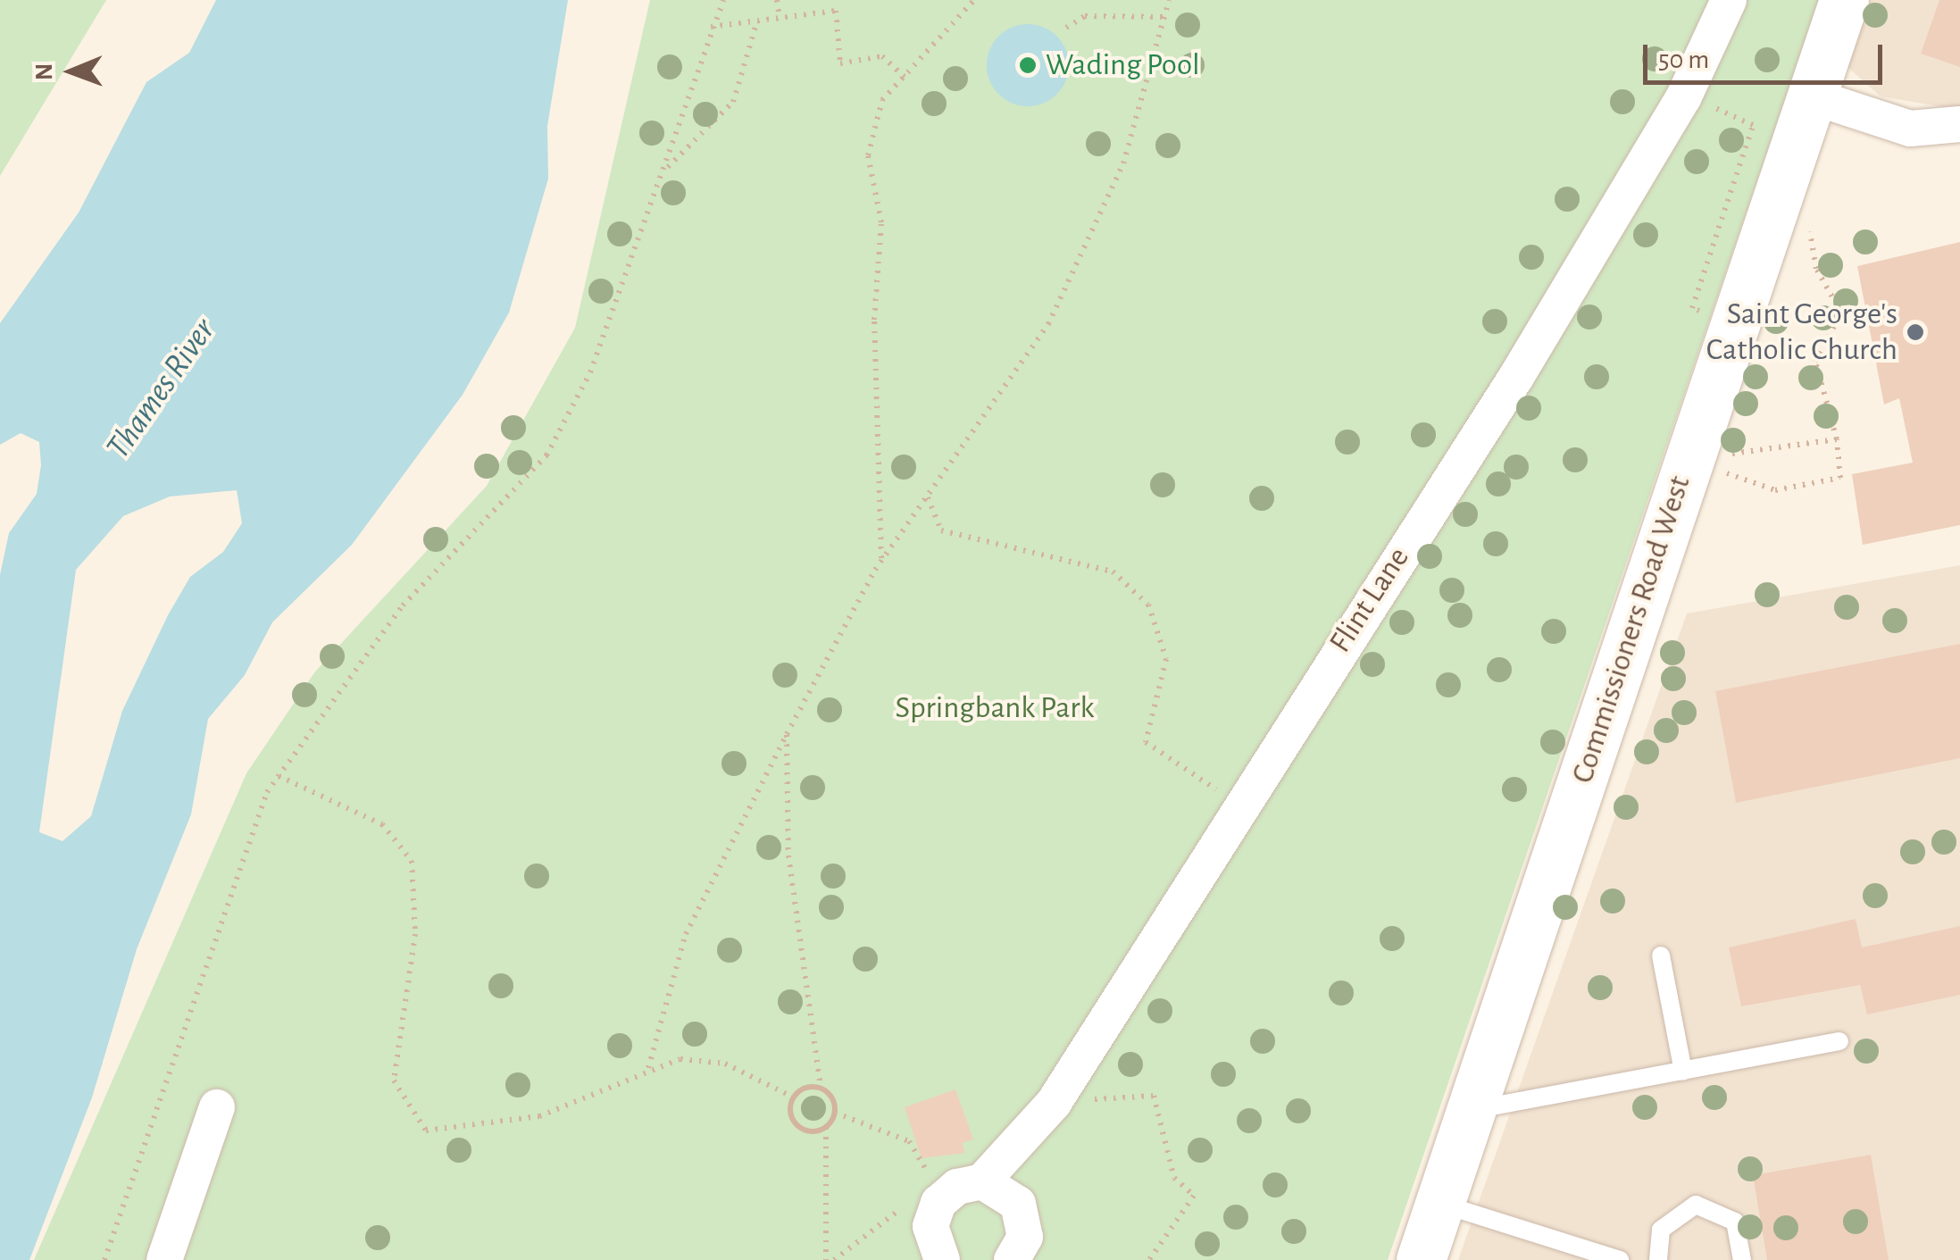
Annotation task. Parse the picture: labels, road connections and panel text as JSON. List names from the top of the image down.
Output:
{
  "streets": {
    "main road": ["Commissioners Road West"],
    "street": ["Flint Lane"]
  },
  "water": ["Thames River"],
  "parks": ["Springbank Park"],
  "places": ["Wading Pool", "Saint George's Catholic Church"],
  "scale_bar": "50 m",
  "north": "left"
}
